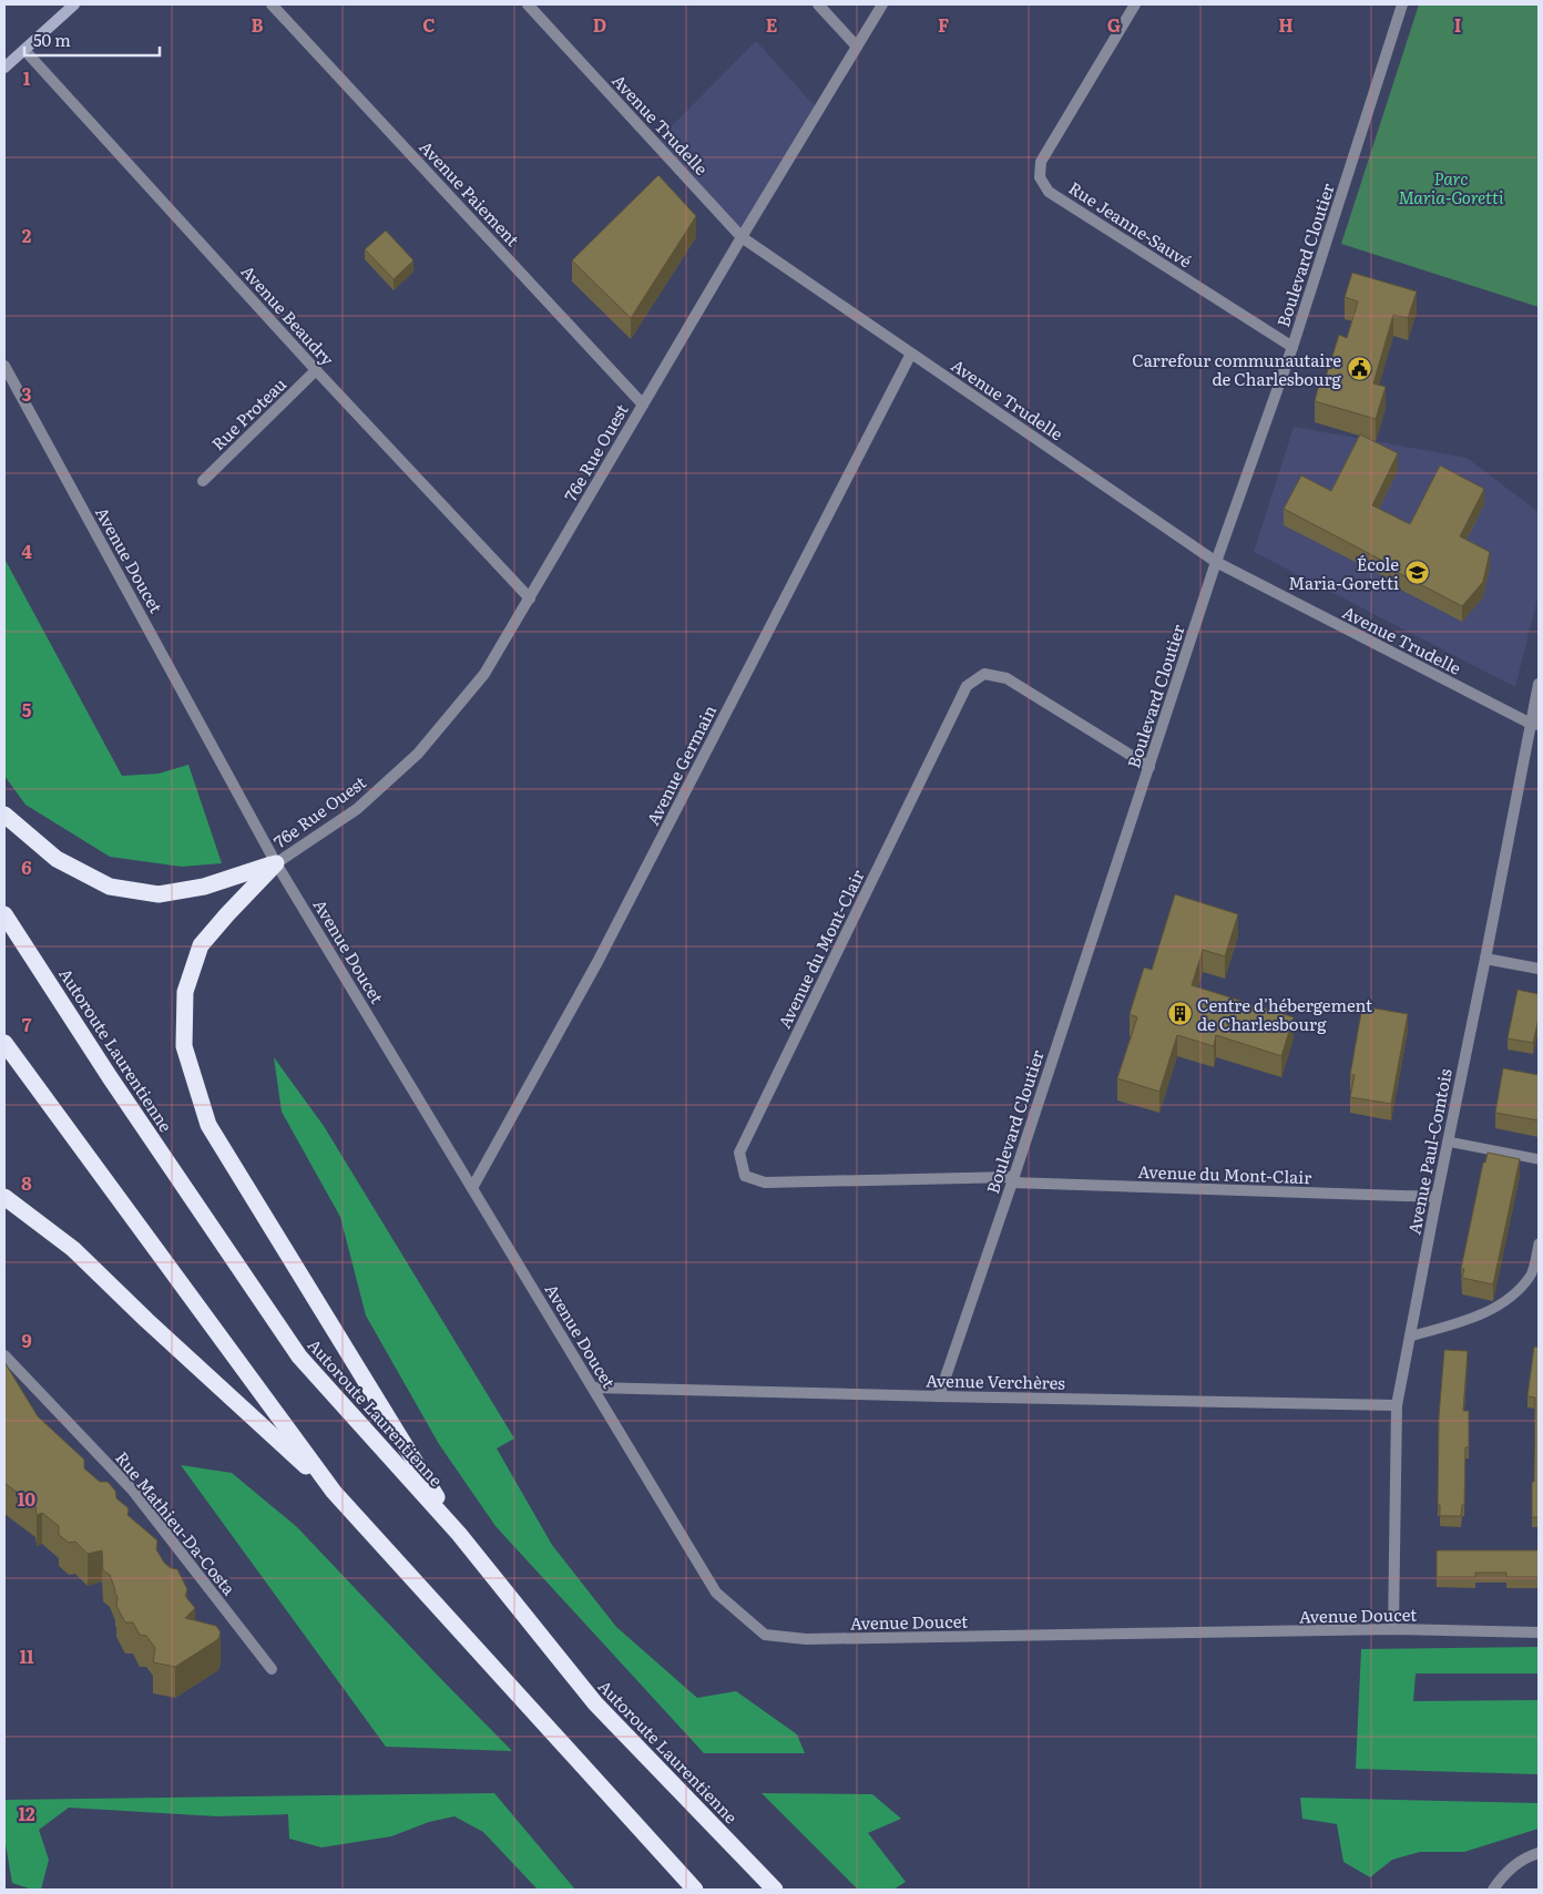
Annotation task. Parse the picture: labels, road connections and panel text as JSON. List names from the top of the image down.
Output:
{
  "streets": {
    "highway": ["Autoroute Laurentienne"],
    "street": [
      "Avenue Trudelle",
      "Avenue Paiement",
      "Rue Jeanne-Sauvé",
      "Boulevard Cloutier",
      "Avenue Beaudry",
      "Rue Proteau",
      "76e Rue Ouest",
      "Avenue Doucet",
      "Avenue Germain",
      "Avenue du Mont-Clair",
      "Avenue Paul-Comtois",
      "Avenue Verchères",
      "Rue Mathieu-Da-Costa"
    ]
  },
  "crossings": [
    ["Avenue Trudelle", "Boulevard Cloutier"],
    ["Avenue Trudelle", "76e Rue Ouest"],
    ["Avenue Trudelle", "Avenue Germain"],
    ["Avenue Trudelle", "Avenue Paul-Comtois"],
    ["Avenue Paiement", "76e Rue Ouest"],
    ["Rue Jeanne-Sauvé", "Boulevard Cloutier"],
    ["Boulevard Cloutier", "Avenue du Mont-Clair"],
    ["Boulevard Cloutier", "Avenue Verchères"],
    ["Avenue Beaudry", "Rue Proteau"],
    ["Avenue Beaudry", "76e Rue Ouest"],
    ["76e Rue Ouest", "Avenue Doucet"],
    ["Avenue Doucet", "Avenue Germain"],
    ["Avenue Doucet", "Avenue Paul-Comtois"],
    ["Avenue Doucet", "Avenue Verchères"],
    ["Avenue du Mont-Clair", "Avenue Paul-Comtois"],
    ["Avenue Paul-Comtois", "Avenue Verchères"]
  ],
  "parks": ["Parc Maria-Goretti"],
  "places": {
    "public building": ["Carrefour communautaire de Charlesbourg"],
    "school or university": ["École Maria-Goretti"],
    "building": ["Centre d'hébergement de Charlesbourg"]
  },
  "scale_bar": "50 m",
  "grid": {
    "columns": [
      "B",
      "C",
      "D",
      "E",
      "F",
      "G",
      "H",
      "I"
    ],
    "rows": [
      "1",
      "2",
      "3",
      "4",
      "5",
      "6",
      "7",
      "8",
      "9",
      "10",
      "11",
      "12"
    ]
  }
}
